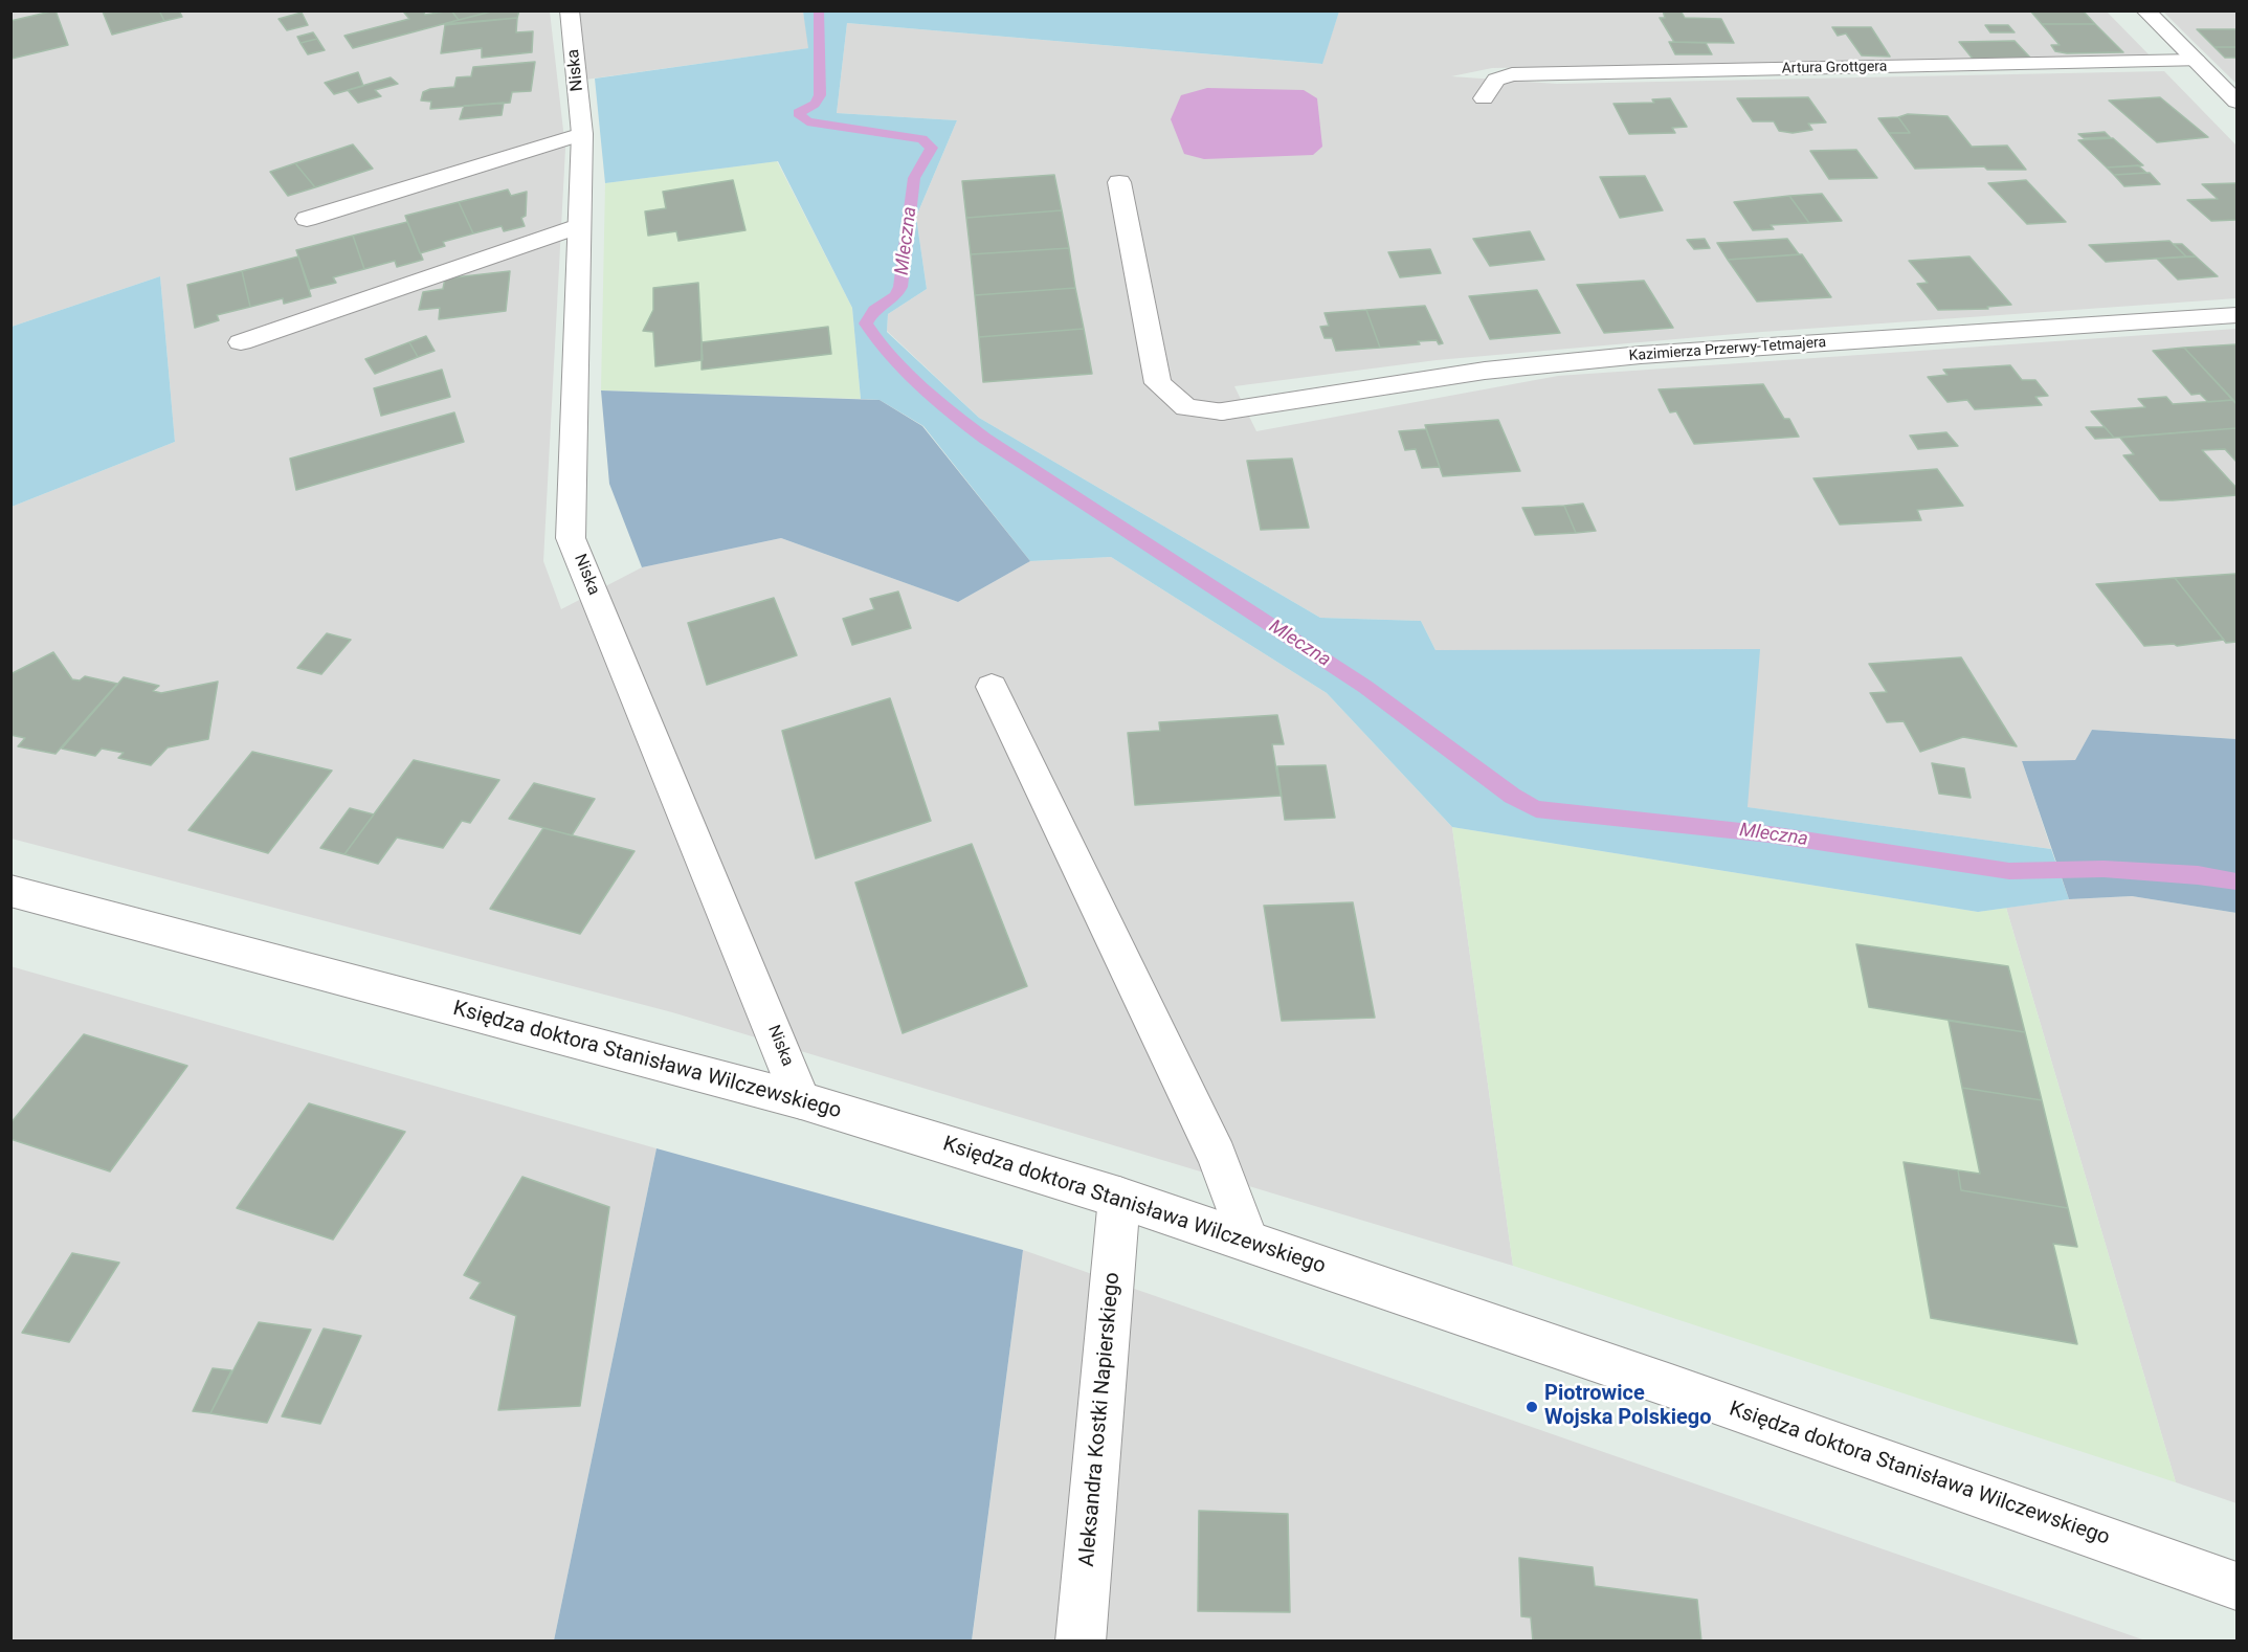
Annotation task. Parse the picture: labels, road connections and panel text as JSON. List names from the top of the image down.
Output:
{
  "streets": {
    "street": [
      "Artura Grottgera",
      "Niska",
      "Kazimierza Przerwy-Tetmajera",
      "Księdza doktora Stanisława Wilczewskiego",
      "Aleksandra Kostki Napierskiego"
    ]
  },
  "crossings": [
    ["Niska", "Księdza doktora Stanisława Wilczewskiego"],
    ["Księdza doktora Stanisława Wilczewskiego", "Aleksandra Kostki Napierskiego"]
  ],
  "water": ["Mleczna"],
  "places": ["Piotrowice Wojska Polskiego"]
}
